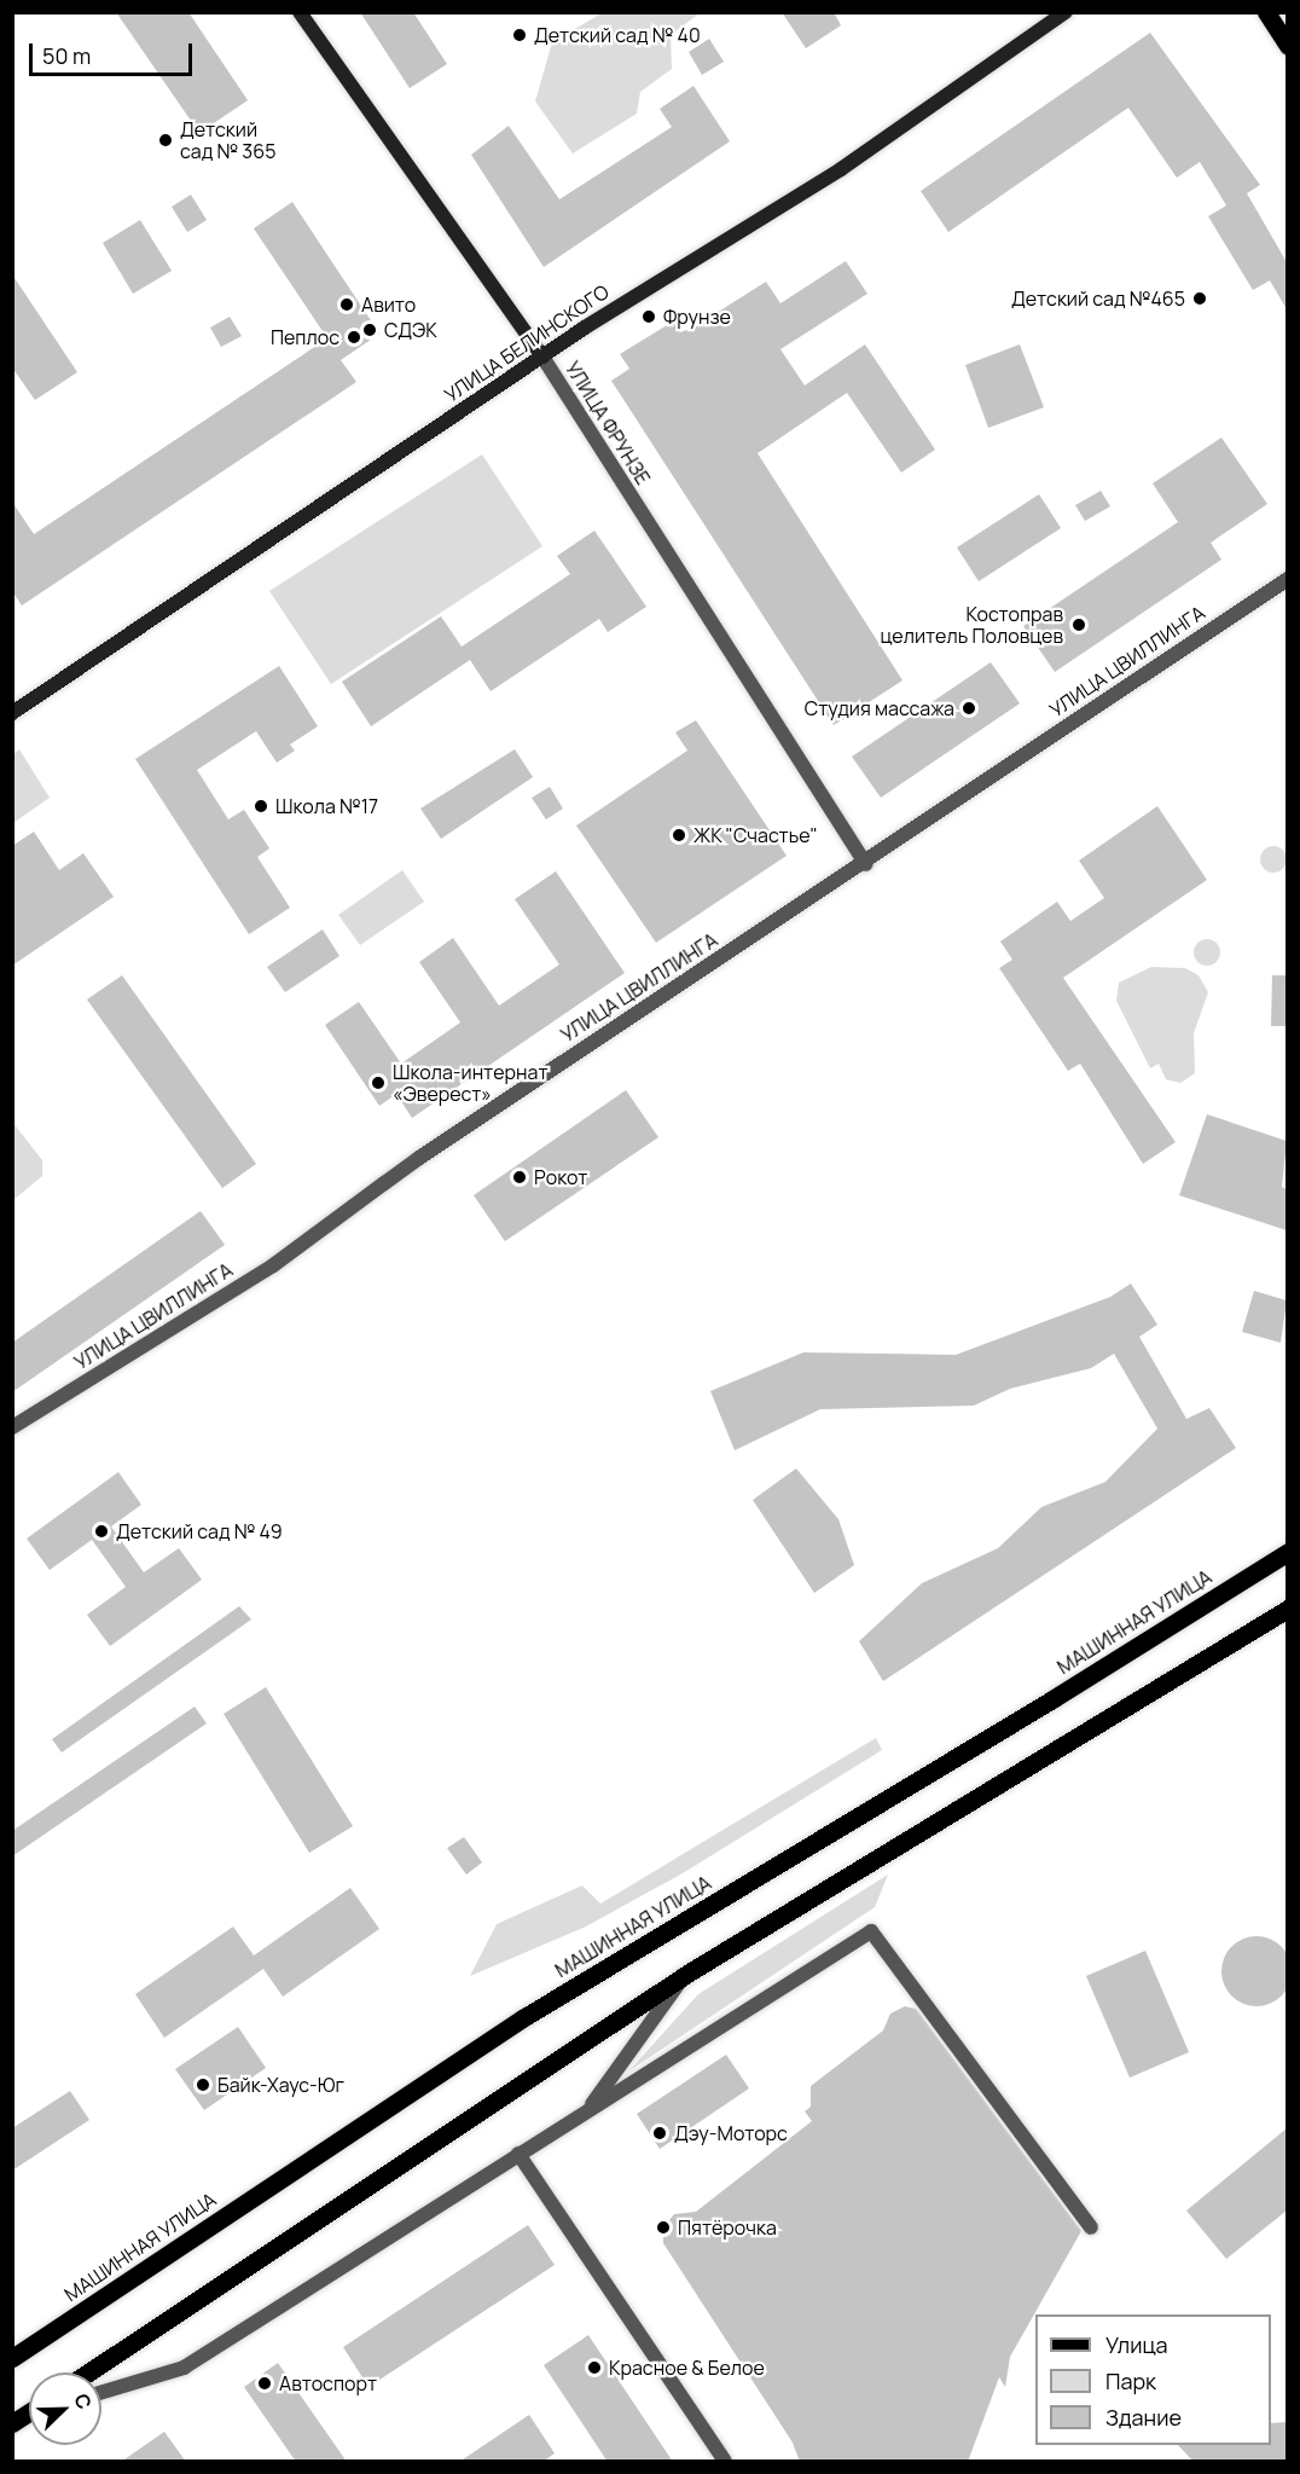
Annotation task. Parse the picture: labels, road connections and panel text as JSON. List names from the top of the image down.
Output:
{
  "streets": {
    "main road": ["УЛИЦА БЕЛИНСКОГО", "УЛИЦА ФРУНЗЕ", "МАШИННАЯ УЛИЦА"],
    "street": ["УЛИЦА ЦВИЛЛИНГА"]
  },
  "crossings": [
    ["УЛИЦА БЕЛИНСКОГО", "УЛИЦА ФРУНЗЕ"],
    ["УЛИЦА ФРУНЗЕ", "УЛИЦА ЦВИЛЛИНГА"]
  ],
  "places": [
    "Детский сад № 40",
    "Детский сад № 365",
    "Детский сад №465",
    "Авито",
    "Фрунзе",
    "СДЭК",
    "Пеплос",
    "Костоправ целитель Половцев",
    "Студия массажа",
    "Школа №17",
    "ЖК \"Счастье\"",
    "Школа-интернат «Эверест»",
    "Рокот",
    "Детский сад № 49",
    "Байк-Хаус-Юг",
    "Дэу-Моторс",
    "Пятёрочка",
    "Красное & Белое",
    "Автоспорт"
  ],
  "legend": ["Улица", "Парк", "Здание"],
  "scale_bar": "50 m",
  "north": "top right"
}
